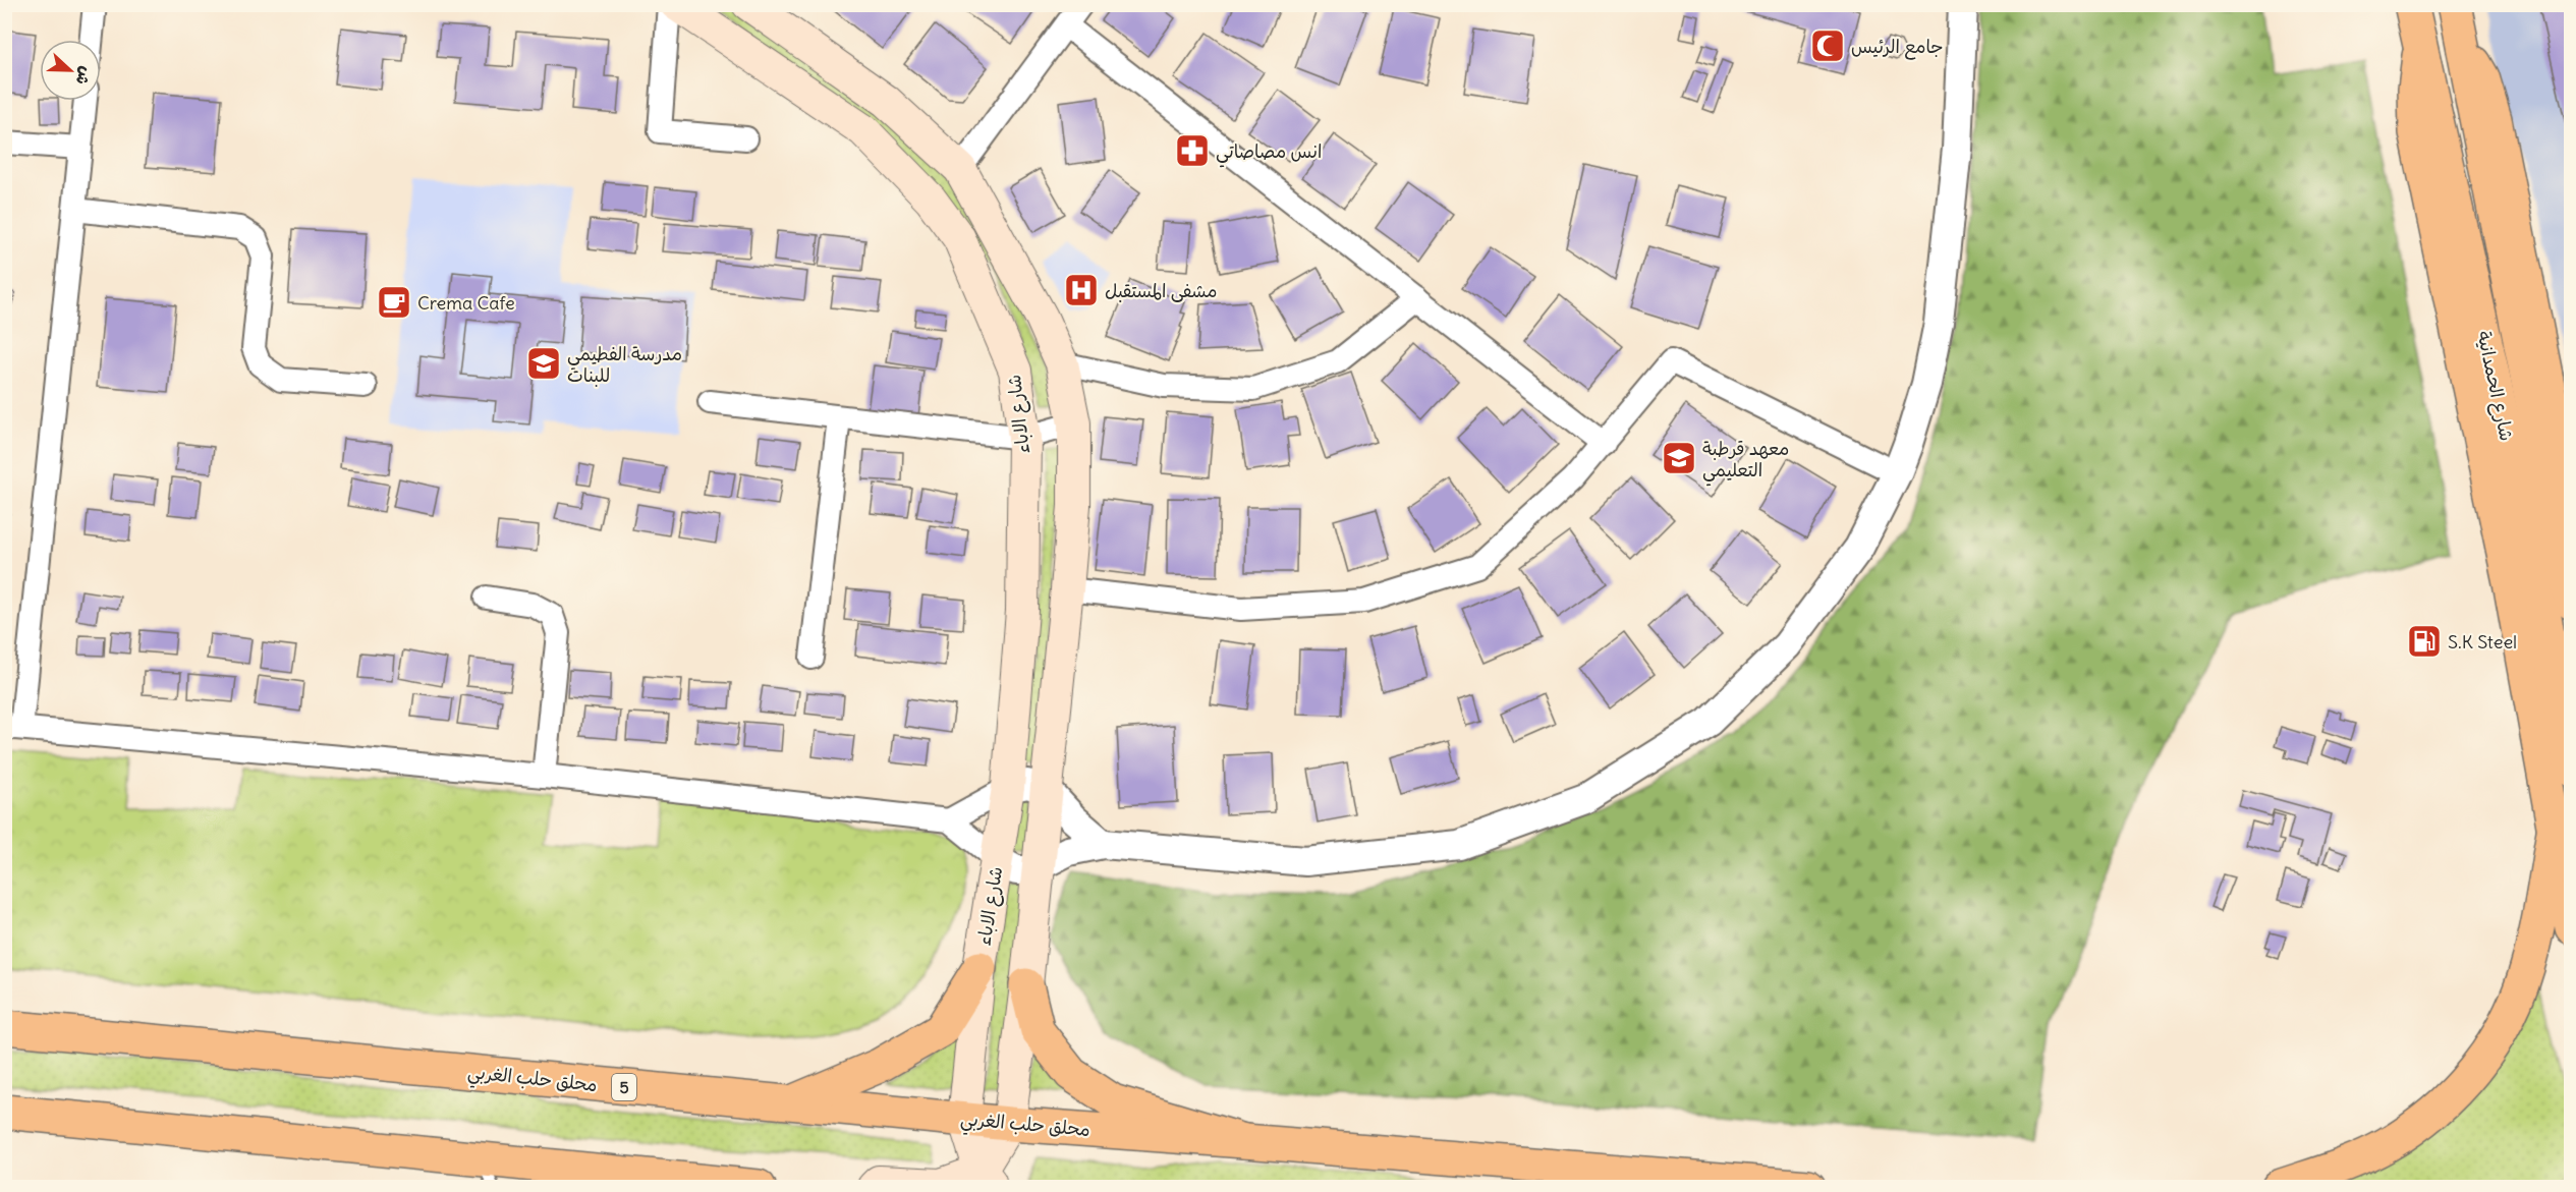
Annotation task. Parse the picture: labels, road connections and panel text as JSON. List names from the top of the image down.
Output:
{
  "streets": {
    "main road": [
      "شارع الحمدانية",
      "شارع الاباء",
      "محلق حلب الغربي",
      "5"
    ]
  },
  "crossings": [
    ["شارع الاباء", "محلق حلب الغربي"],
    ["محلق حلب الغربي", "5"]
  ],
  "places": {
    "mosque": ["جامع الرئيس"],
    "pharmacy": ["انس مصاصاتي"],
    "hospital": ["مشفى المستقبل"],
    "cafe": ["Crema Cafe"],
    "school or university": ["مدرسة الفطيمي للبنات", "معهد قرطبة التعليمي"],
    "fuel station": ["S.K Steel"]
  },
  "north": "right"
}
